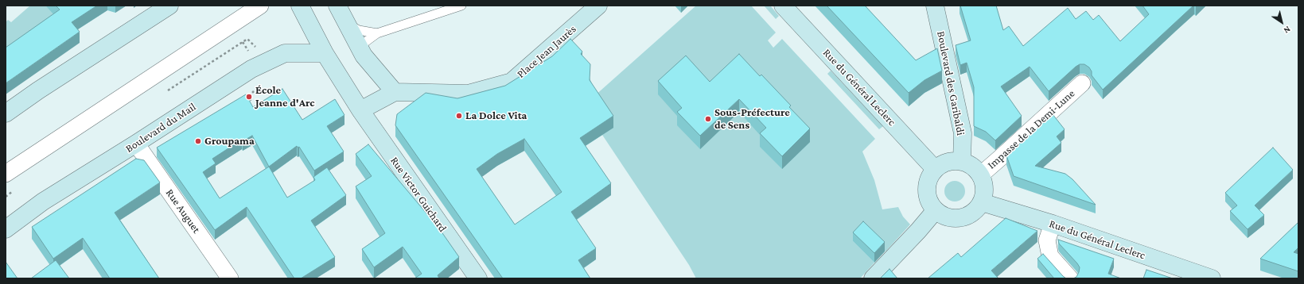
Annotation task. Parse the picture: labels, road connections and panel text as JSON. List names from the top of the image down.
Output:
{
  "streets": {
    "main road": [
      "Place Jean Jaurès",
      "Boulevard des Garibaldi",
      "Rue du Général Leclerc",
      "Boulevard du Mail",
      "Rue Victor Guichard"
    ],
    "street": ["Impasse de la Demi-Lune", "Rue Auguet"]
  },
  "crossings": [
    ["Boulevard des Garibaldi", "Rue du Général Leclerc"],
    ["Boulevard des Garibaldi", "Impasse de la Demi-Lune"],
    ["Rue du Général Leclerc", "Impasse de la Demi-Lune"],
    ["Boulevard du Mail", "Rue Victor Guichard"],
    ["Boulevard du Mail", "Rue Auguet"]
  ],
  "places": [
    "École Jeanne d'Arc",
    "La Dolce Vita",
    "Sous-Préfecture de Sens",
    "Groupama"
  ],
  "north": "bottom right"
}
